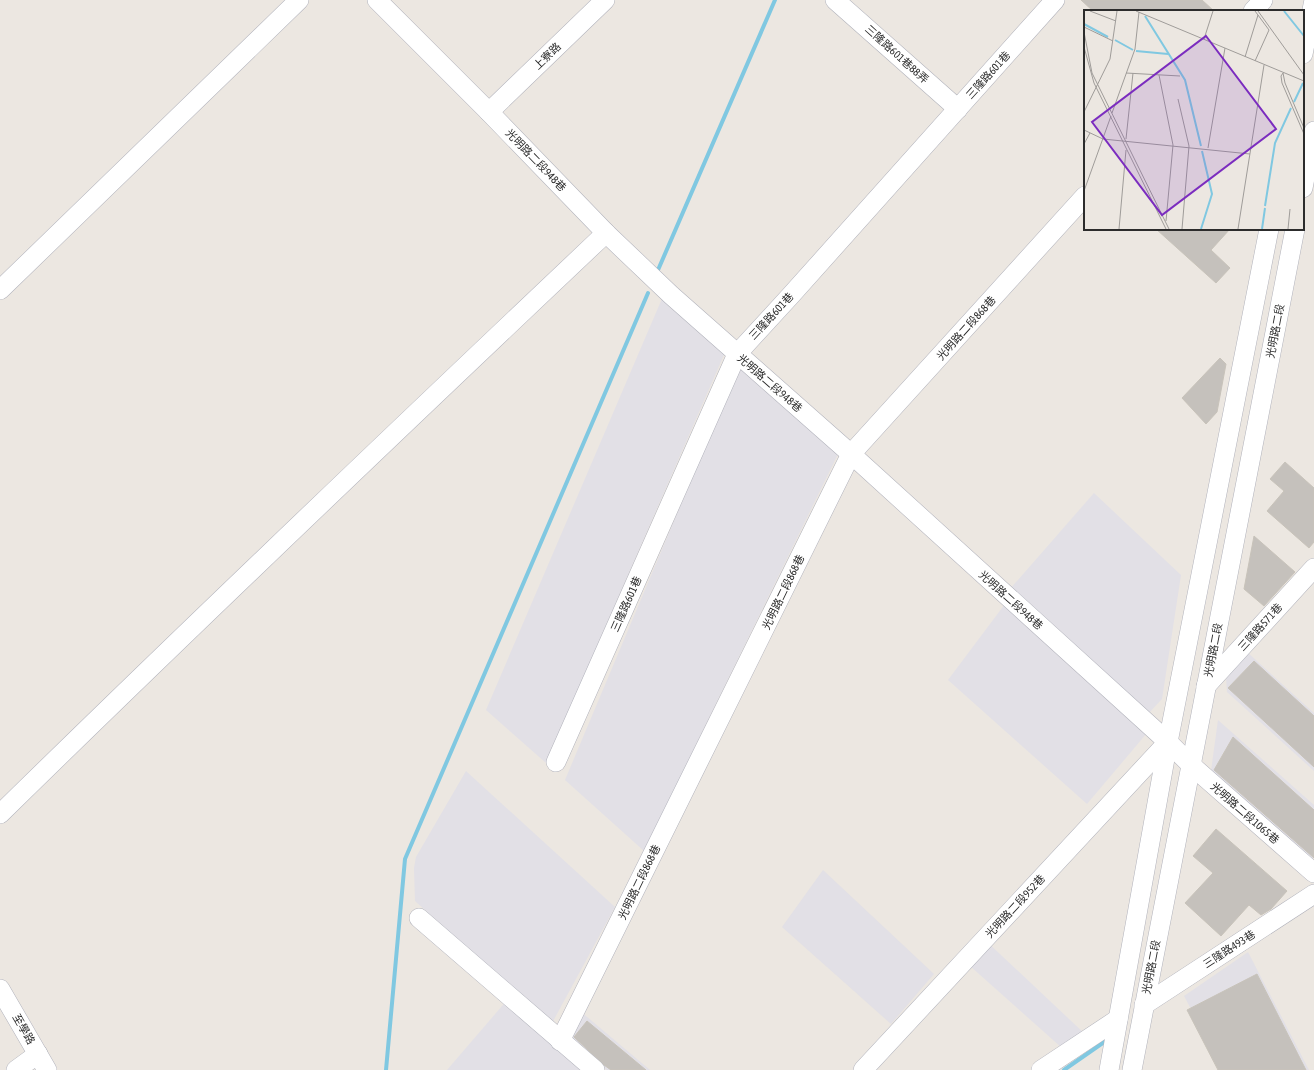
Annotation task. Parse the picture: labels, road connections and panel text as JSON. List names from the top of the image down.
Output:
{
  "streets": {
    "street": [
      "三隆路601巷88弄",
      "上寮路",
      "三隆路601巷",
      "光明路二段948巷",
      "光明路二段868巷",
      "光明路二段",
      "三隆路571巷",
      "光明路二段1065巷",
      "光明路二段952巷",
      "三隆路493巷",
      "至學路"
    ]
  },
  "crossings": [
    ["三隆路601巷88弄", "三隆路601巷"],
    ["上寮路", "光明路二段948巷"],
    ["三隆路601巷", "光明路二段948巷"],
    ["光明路二段948巷", "光明路二段868巷"],
    ["光明路二段948巷", "光明路二段"],
    ["光明路二段948巷", "光明路二段1065巷"],
    ["光明路二段948巷", "光明路二段952巷"],
    ["光明路二段", "三隆路571巷"],
    ["光明路二段", "光明路二段1065巷"],
    ["光明路二段", "光明路二段952巷"],
    ["光明路二段", "三隆路493巷"],
    ["光明路二段1065巷", "光明路二段952巷"]
  ]
}
